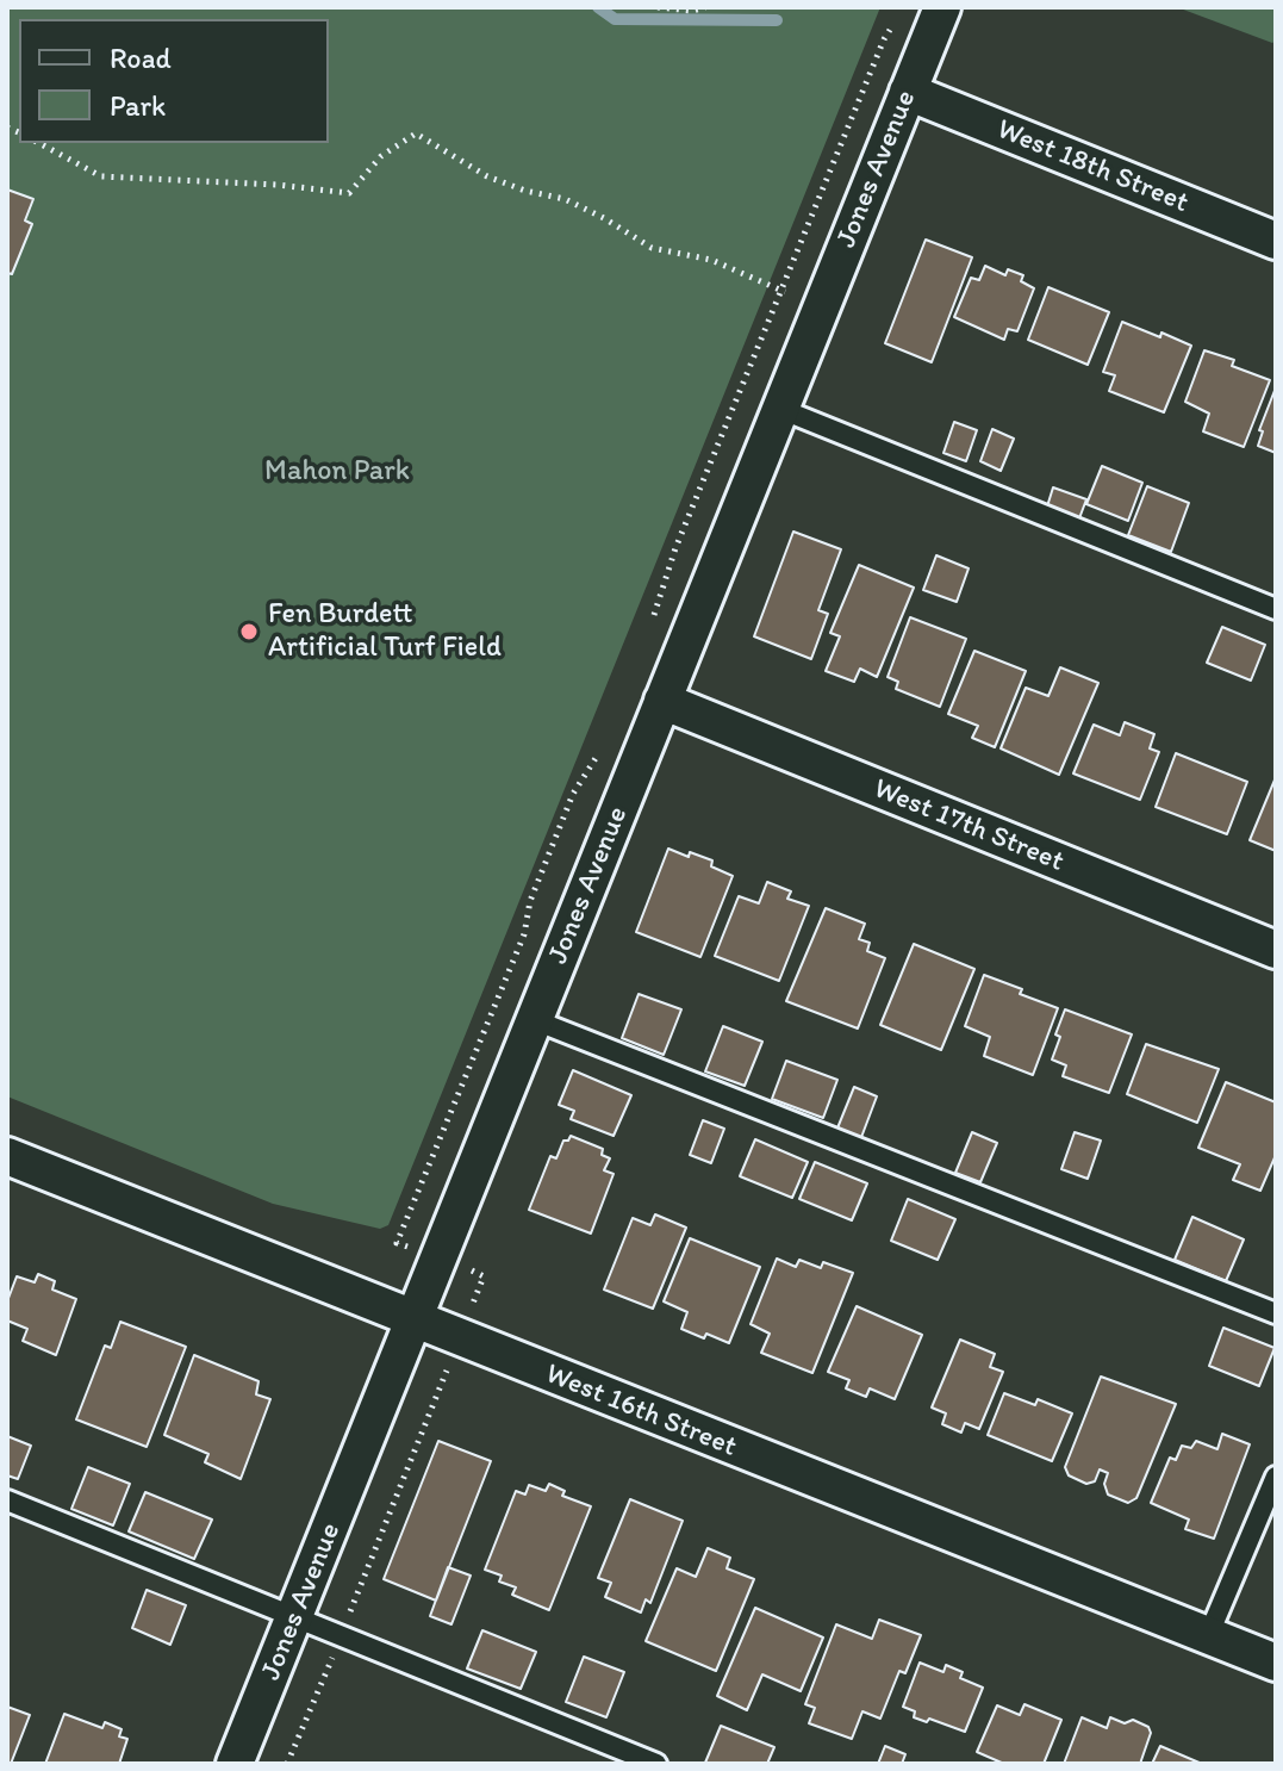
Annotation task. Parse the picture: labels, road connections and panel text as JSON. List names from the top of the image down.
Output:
{
  "streets": {
    "street": [
      "West 18th Street",
      "Jones Avenue",
      "West 17th Street",
      "West 16th Street"
    ]
  },
  "crossings": [
    ["West 18th Street", "Jones Avenue"],
    ["Jones Avenue", "West 17th Street"],
    ["Jones Avenue", "West 16th Street"]
  ],
  "parks": ["Mahon Park"],
  "places": ["Fen Burdett Artificial Turf Field"],
  "legend": ["Road", "Park"]
}
